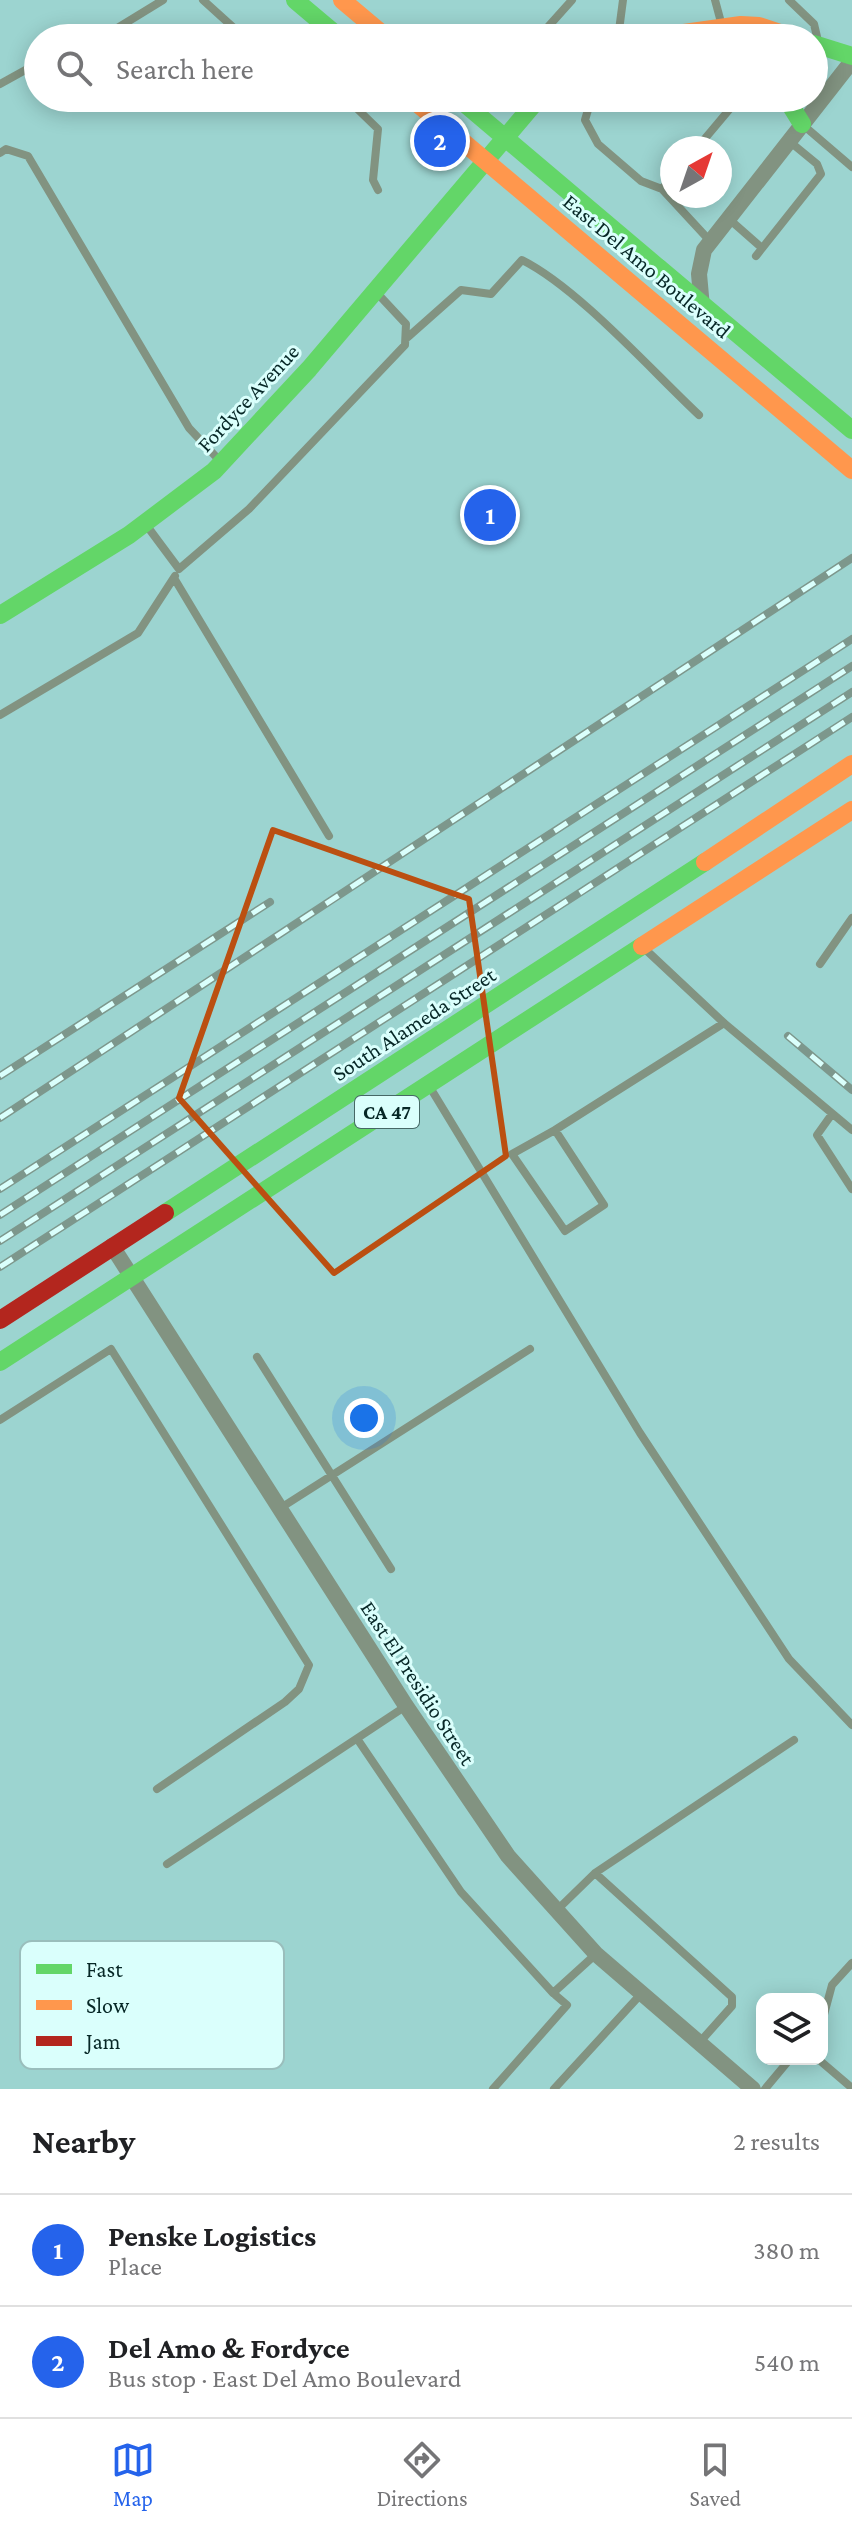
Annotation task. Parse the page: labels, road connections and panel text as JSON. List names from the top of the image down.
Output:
{
  "streets": {
    "main road": [
      "East Del Amo Boulevard",
      "Fordyce Avenue",
      "South Alameda Street",
      "CA 47"
    ],
    "street": ["East El Presidio Street"]
  },
  "crossings": [
    ["East Del Amo Boulevard", "Fordyce Avenue"],
    ["South Alameda Street", "East El Presidio Street"],
    ["CA 47", "East El Presidio Street"]
  ],
  "legend": ["Fast", "Slow", "Jam"],
  "north": "top right",
  "page": {
    "search": "Search here",
    "pins": ["2", "1"],
    "heading": ["Nearby", "2 results"],
    "list": [
      {
        "mark": "1",
        "name": "Penske Logistics",
        "note": "Place",
        "value": "380 m"
      },
      {
        "mark": "2",
        "name": "Del Amo & Fordyce",
        "note": "Bus stop · East Del Amo Boulevard",
        "value": "540 m"
      }
    ],
    "nav": ["Map", "Directions", "Saved"]
  }
}
